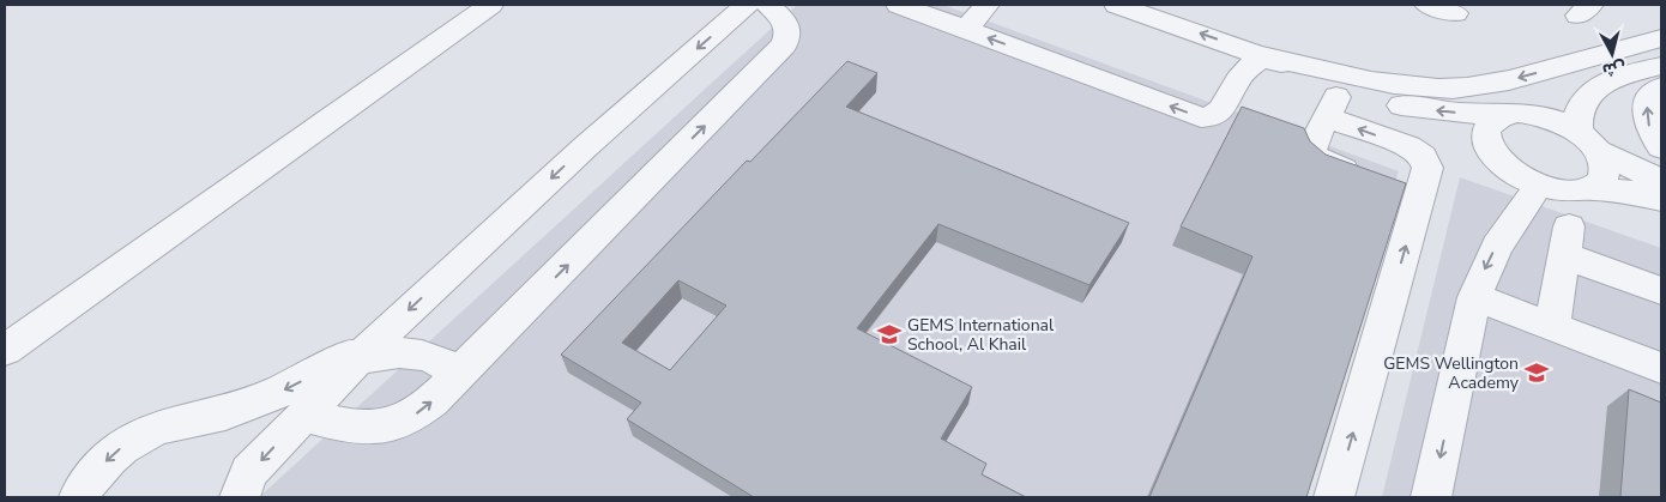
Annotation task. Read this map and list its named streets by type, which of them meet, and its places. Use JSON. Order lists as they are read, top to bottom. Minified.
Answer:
{"places":{"school or university":["GEMS International School, Al Khail","GEMS Wellington Academy"]},"north":"bottom"}
